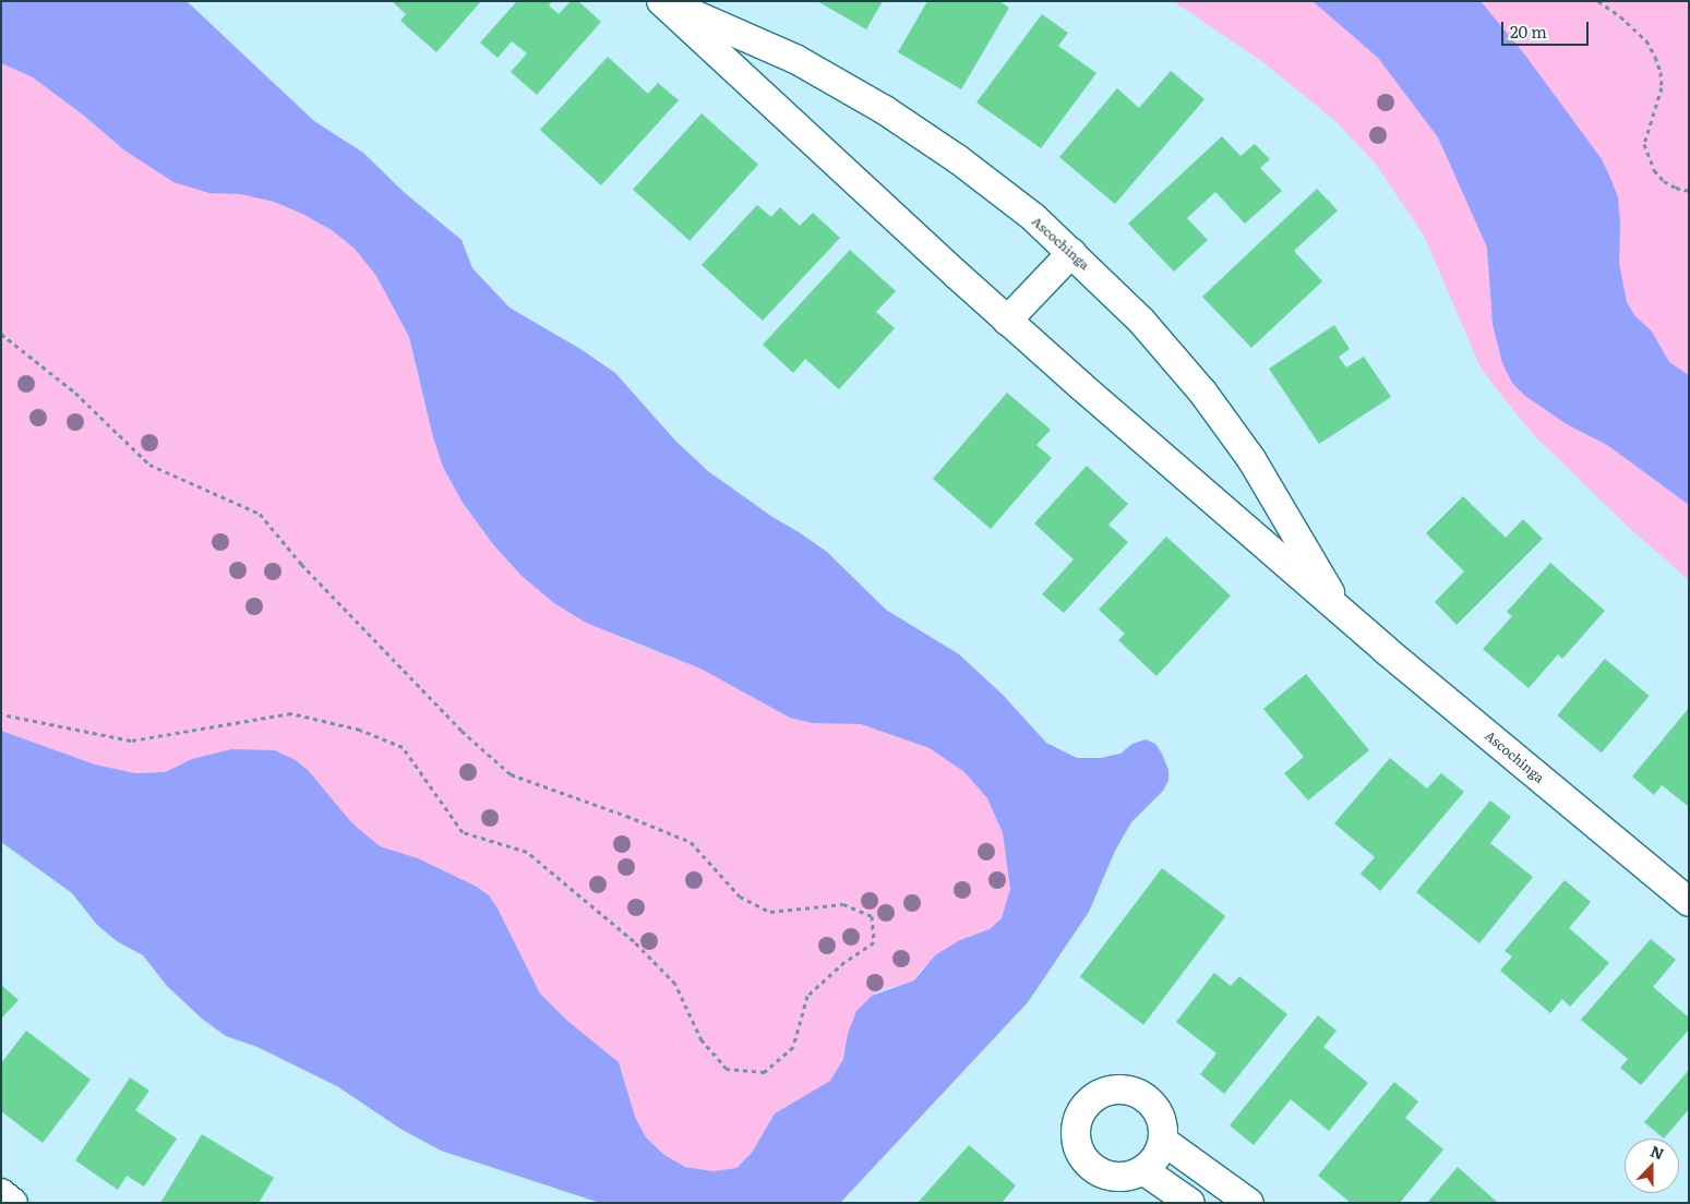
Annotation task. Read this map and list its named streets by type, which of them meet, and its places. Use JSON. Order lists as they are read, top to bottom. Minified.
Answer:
{"streets":{"street":["Ascochinga"]},"scale_bar":"20 m","north":"top"}
